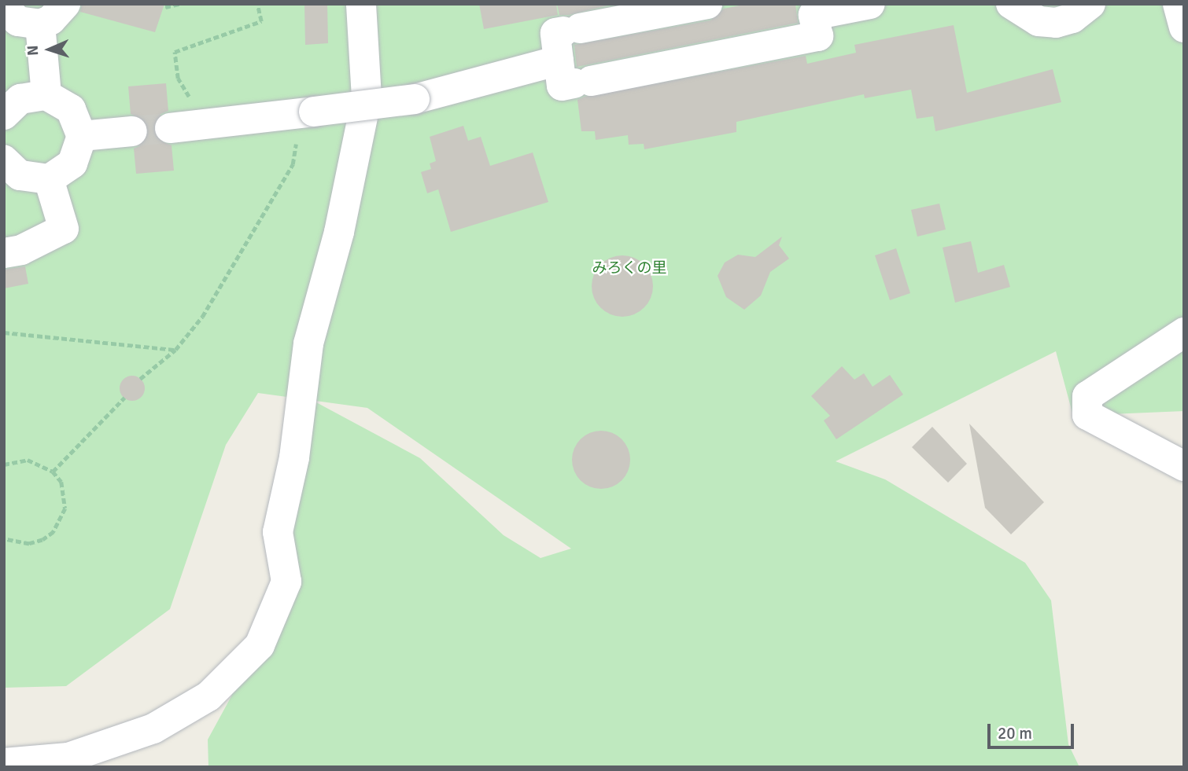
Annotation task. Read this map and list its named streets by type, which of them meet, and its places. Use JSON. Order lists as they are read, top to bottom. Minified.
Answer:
{"parks":["みろくの里"],"scale_bar":"20 m","north":"left"}
